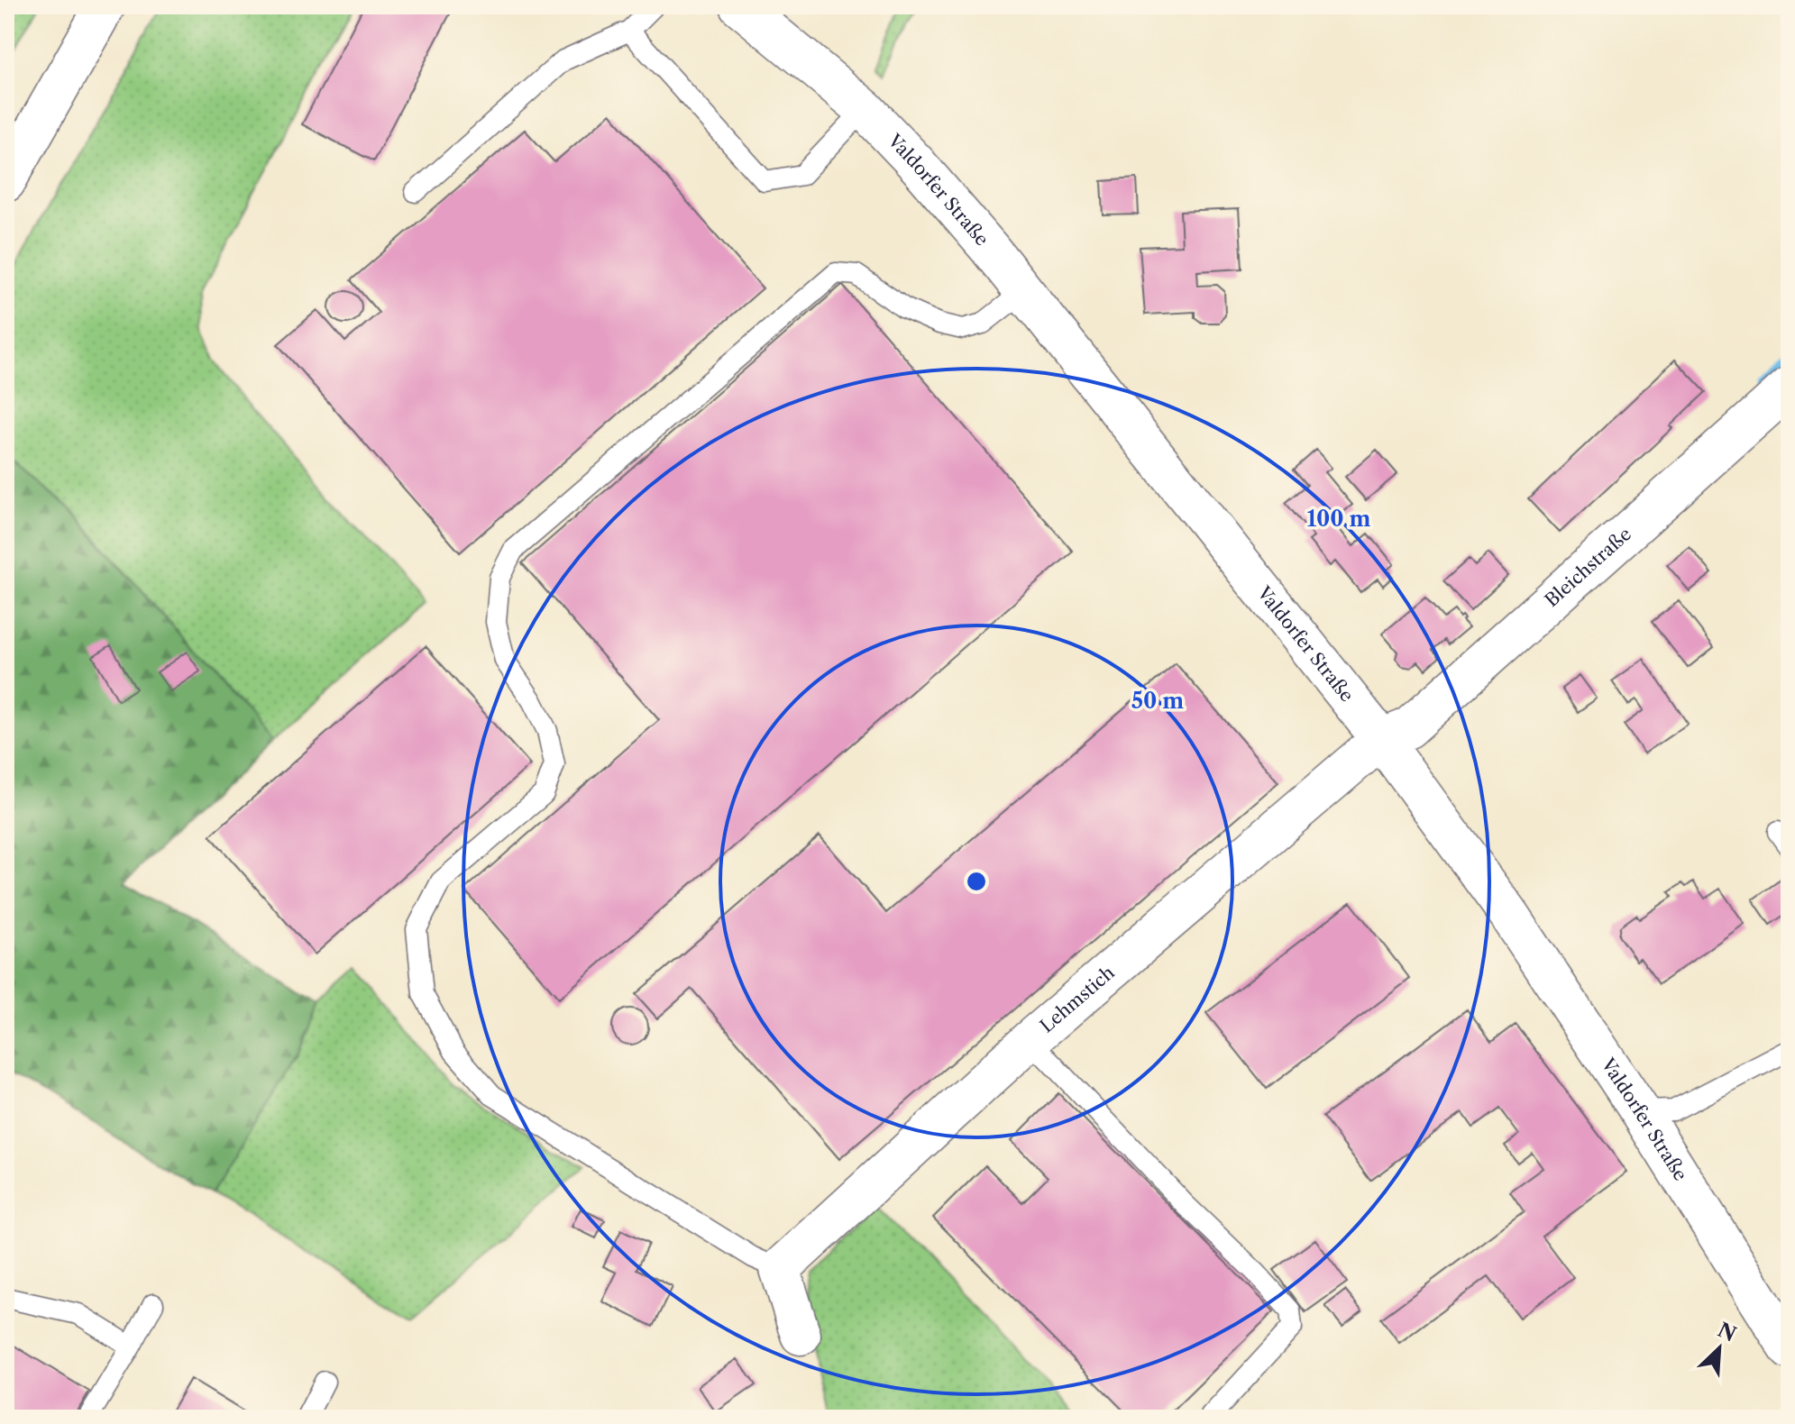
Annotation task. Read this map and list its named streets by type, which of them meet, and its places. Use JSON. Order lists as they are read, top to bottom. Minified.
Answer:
{"streets":{"street":["Valdorfer Straße","Bleichstraße","Lehmstich"]},"crossings":[["Valdorfer Straße","Bleichstraße"],["Valdorfer Straße","Lehmstich"],["Bleichstraße","Lehmstich"]],"north":"top right","rings":["100 m","50 m"]}
